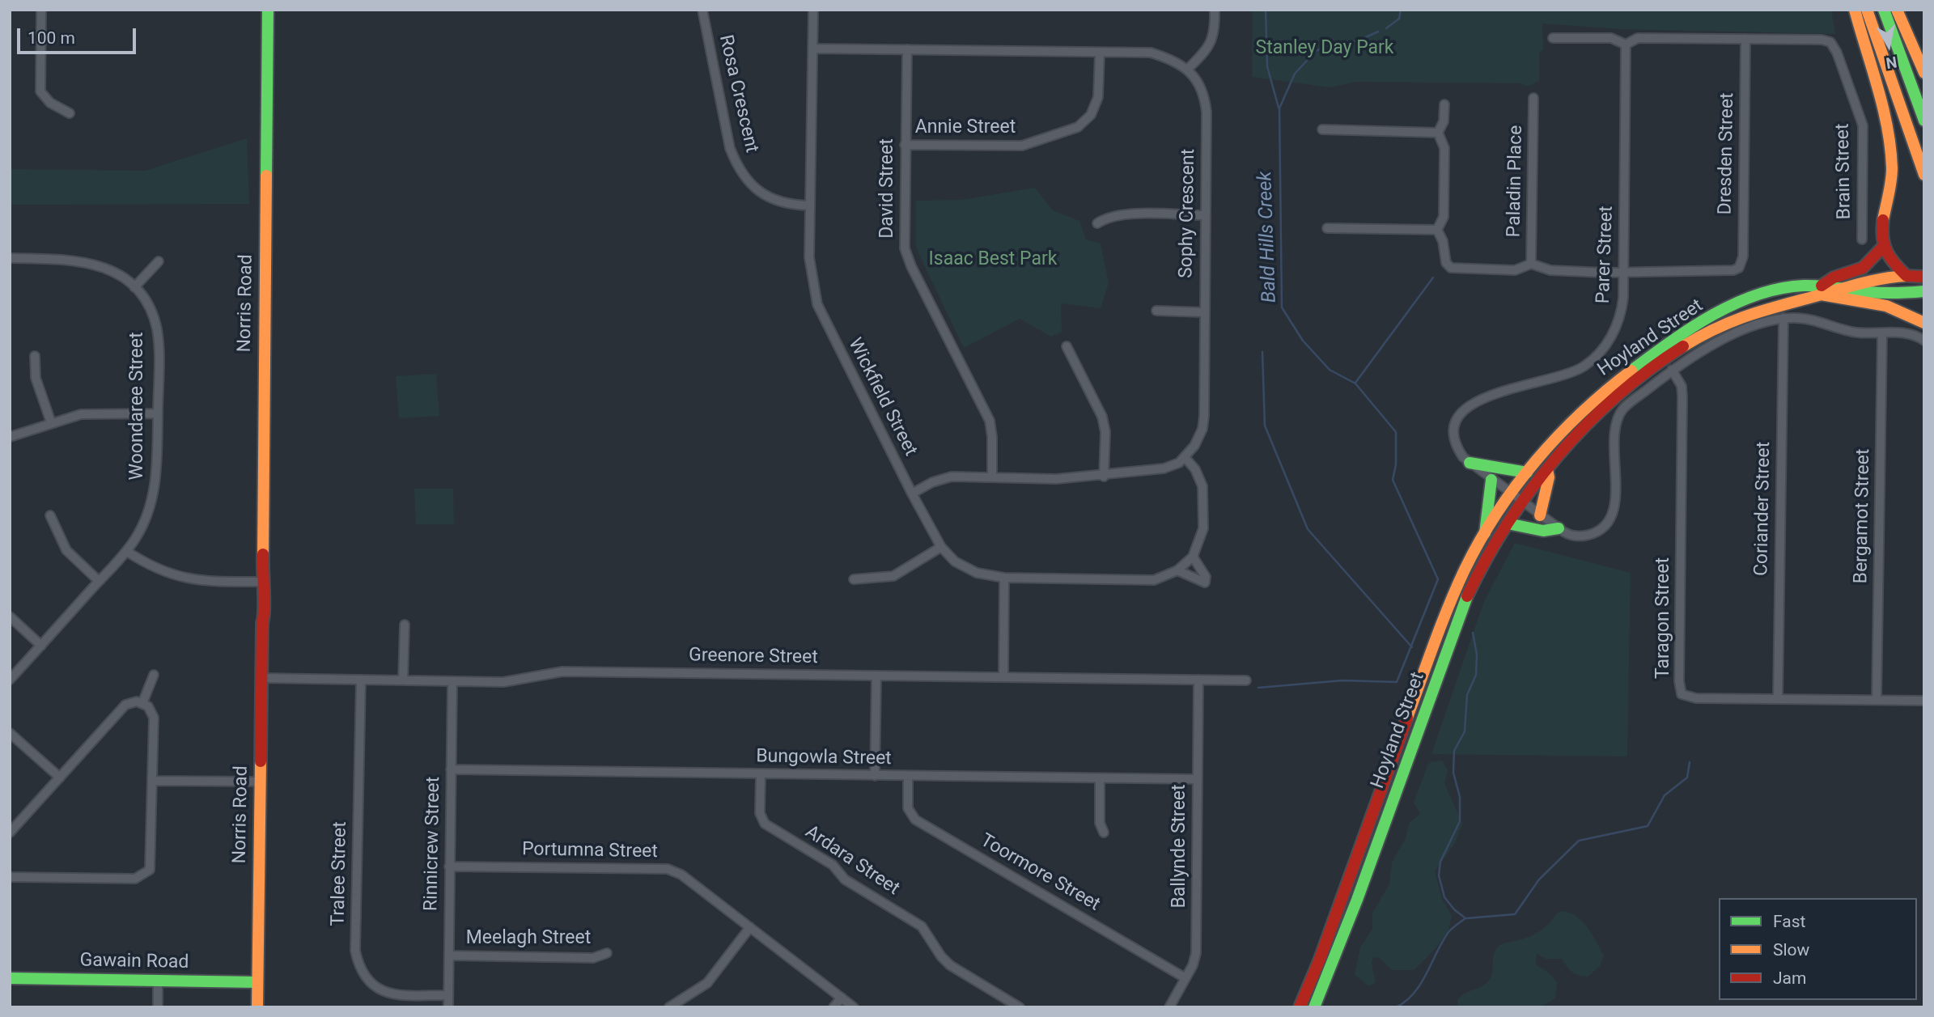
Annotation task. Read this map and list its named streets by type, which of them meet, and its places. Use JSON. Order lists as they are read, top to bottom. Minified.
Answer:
{"streets":{"main road":["Norris Road","Hoyland Street","Gawain Road"],"street":["Rosa Crescent","Annie Street","Dresden Street","Brain Street","Paladin Place","David Street","Sophy Crescent","Parer Street","Wickfield Street","Woondaree Street","Coriander Street","Bergamot Street","Taragon Street","Greenore Street","Bungowla Street","Rinnicrew Street","Ballynde Street","Portumna Street","Ardara Street","Toormore Street","Tralee Street","Meelagh Street"]},"crossings":[["Rosa Crescent","Wickfield Street"],["Annie Street","David Street"],["Dresden Street","Brain Street"],["Dresden Street","Parer Street"],["Sophy Crescent","Wickfield Street"],["Parer Street","Hoyland Street"],["Parer Street","Coriander Street"],["Parer Street","Bergamot Street"],["Parer Street","Taragon Street"],["Norris Road","Greenore Street"],["Norris Road","Gawain Road"],["Coriander Street","Taragon Street"],["Bergamot Street","Taragon Street"],["Greenore Street","Rinnicrew Street"],["Greenore Street","Ballynde Street"],["Greenore Street","Tralee Street"],["Bungowla Street","Rinnicrew Street"],["Bungowla Street","Ballynde Street"],["Bungowla Street","Ardara Street"],["Bungowla Street","Toormore Street"],["Rinnicrew Street","Portumna Street"],["Rinnicrew Street","Tralee Street"],["Rinnicrew Street","Meelagh Street"],["Ballynde Street","Toormore Street"]],"water":["Bald Hills Creek"],"parks":["Stanley Day Park","Isaac Best Park"],"legend":["Fast","Slow","Jam"],"scale_bar":"100 m","north":"bottom"}
